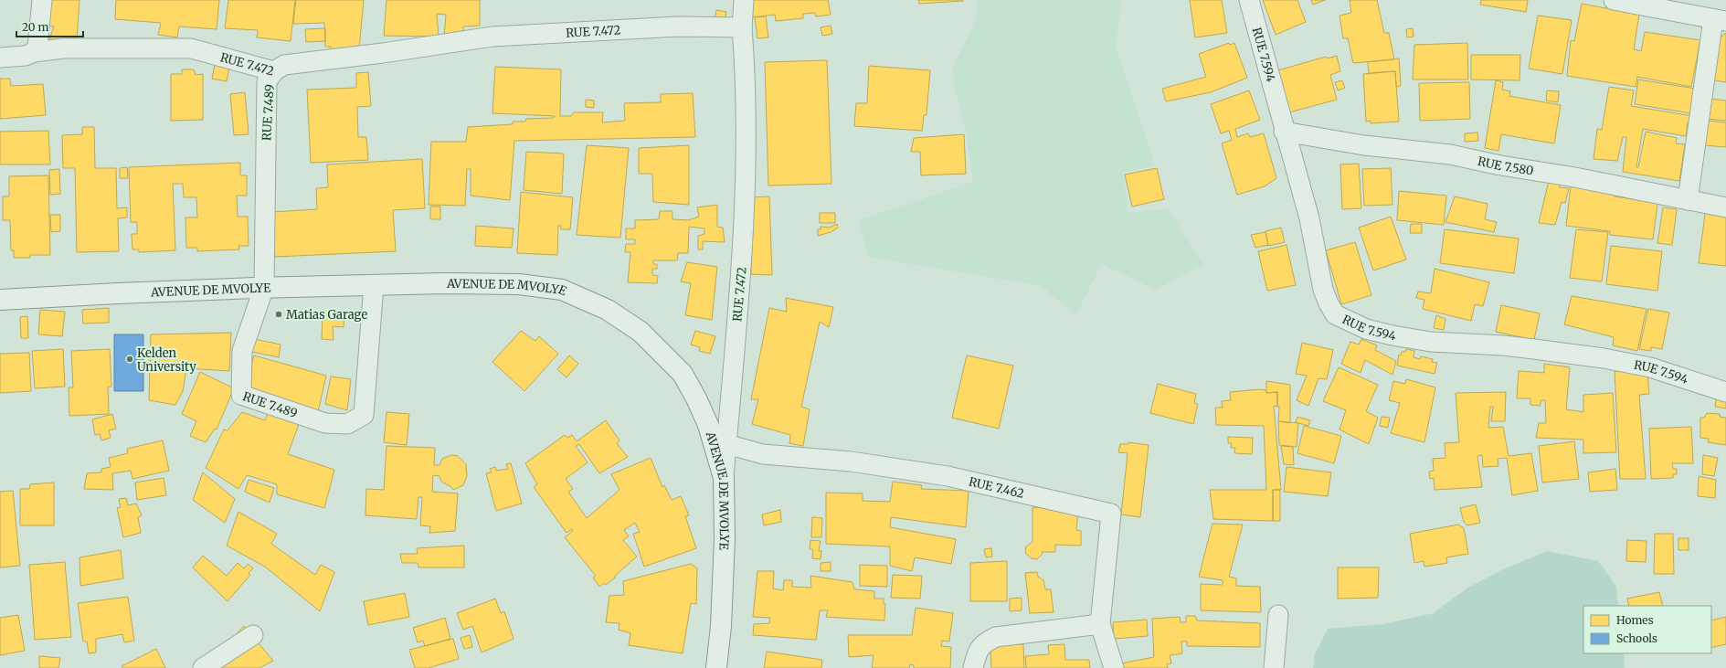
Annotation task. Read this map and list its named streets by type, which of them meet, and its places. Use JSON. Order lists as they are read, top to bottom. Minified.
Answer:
{"streets":{"street":["RUE 7.472","RUE 7.594","RUE 7.489","RUE 7.580","AVENUE DE MVOLYE","RUE 7.462"]},"crossings":[["RUE 7.472","RUE 7.489"],["RUE 7.472","AVENUE DE MVOLYE"],["RUE 7.472","RUE 7.462"],["RUE 7.594","RUE 7.580"],["RUE 7.489","AVENUE DE MVOLYE"]],"places":["Matias Garage","Kelden University"],"legend":["Homes","Schools"],"scale_bar":"20 m"}
